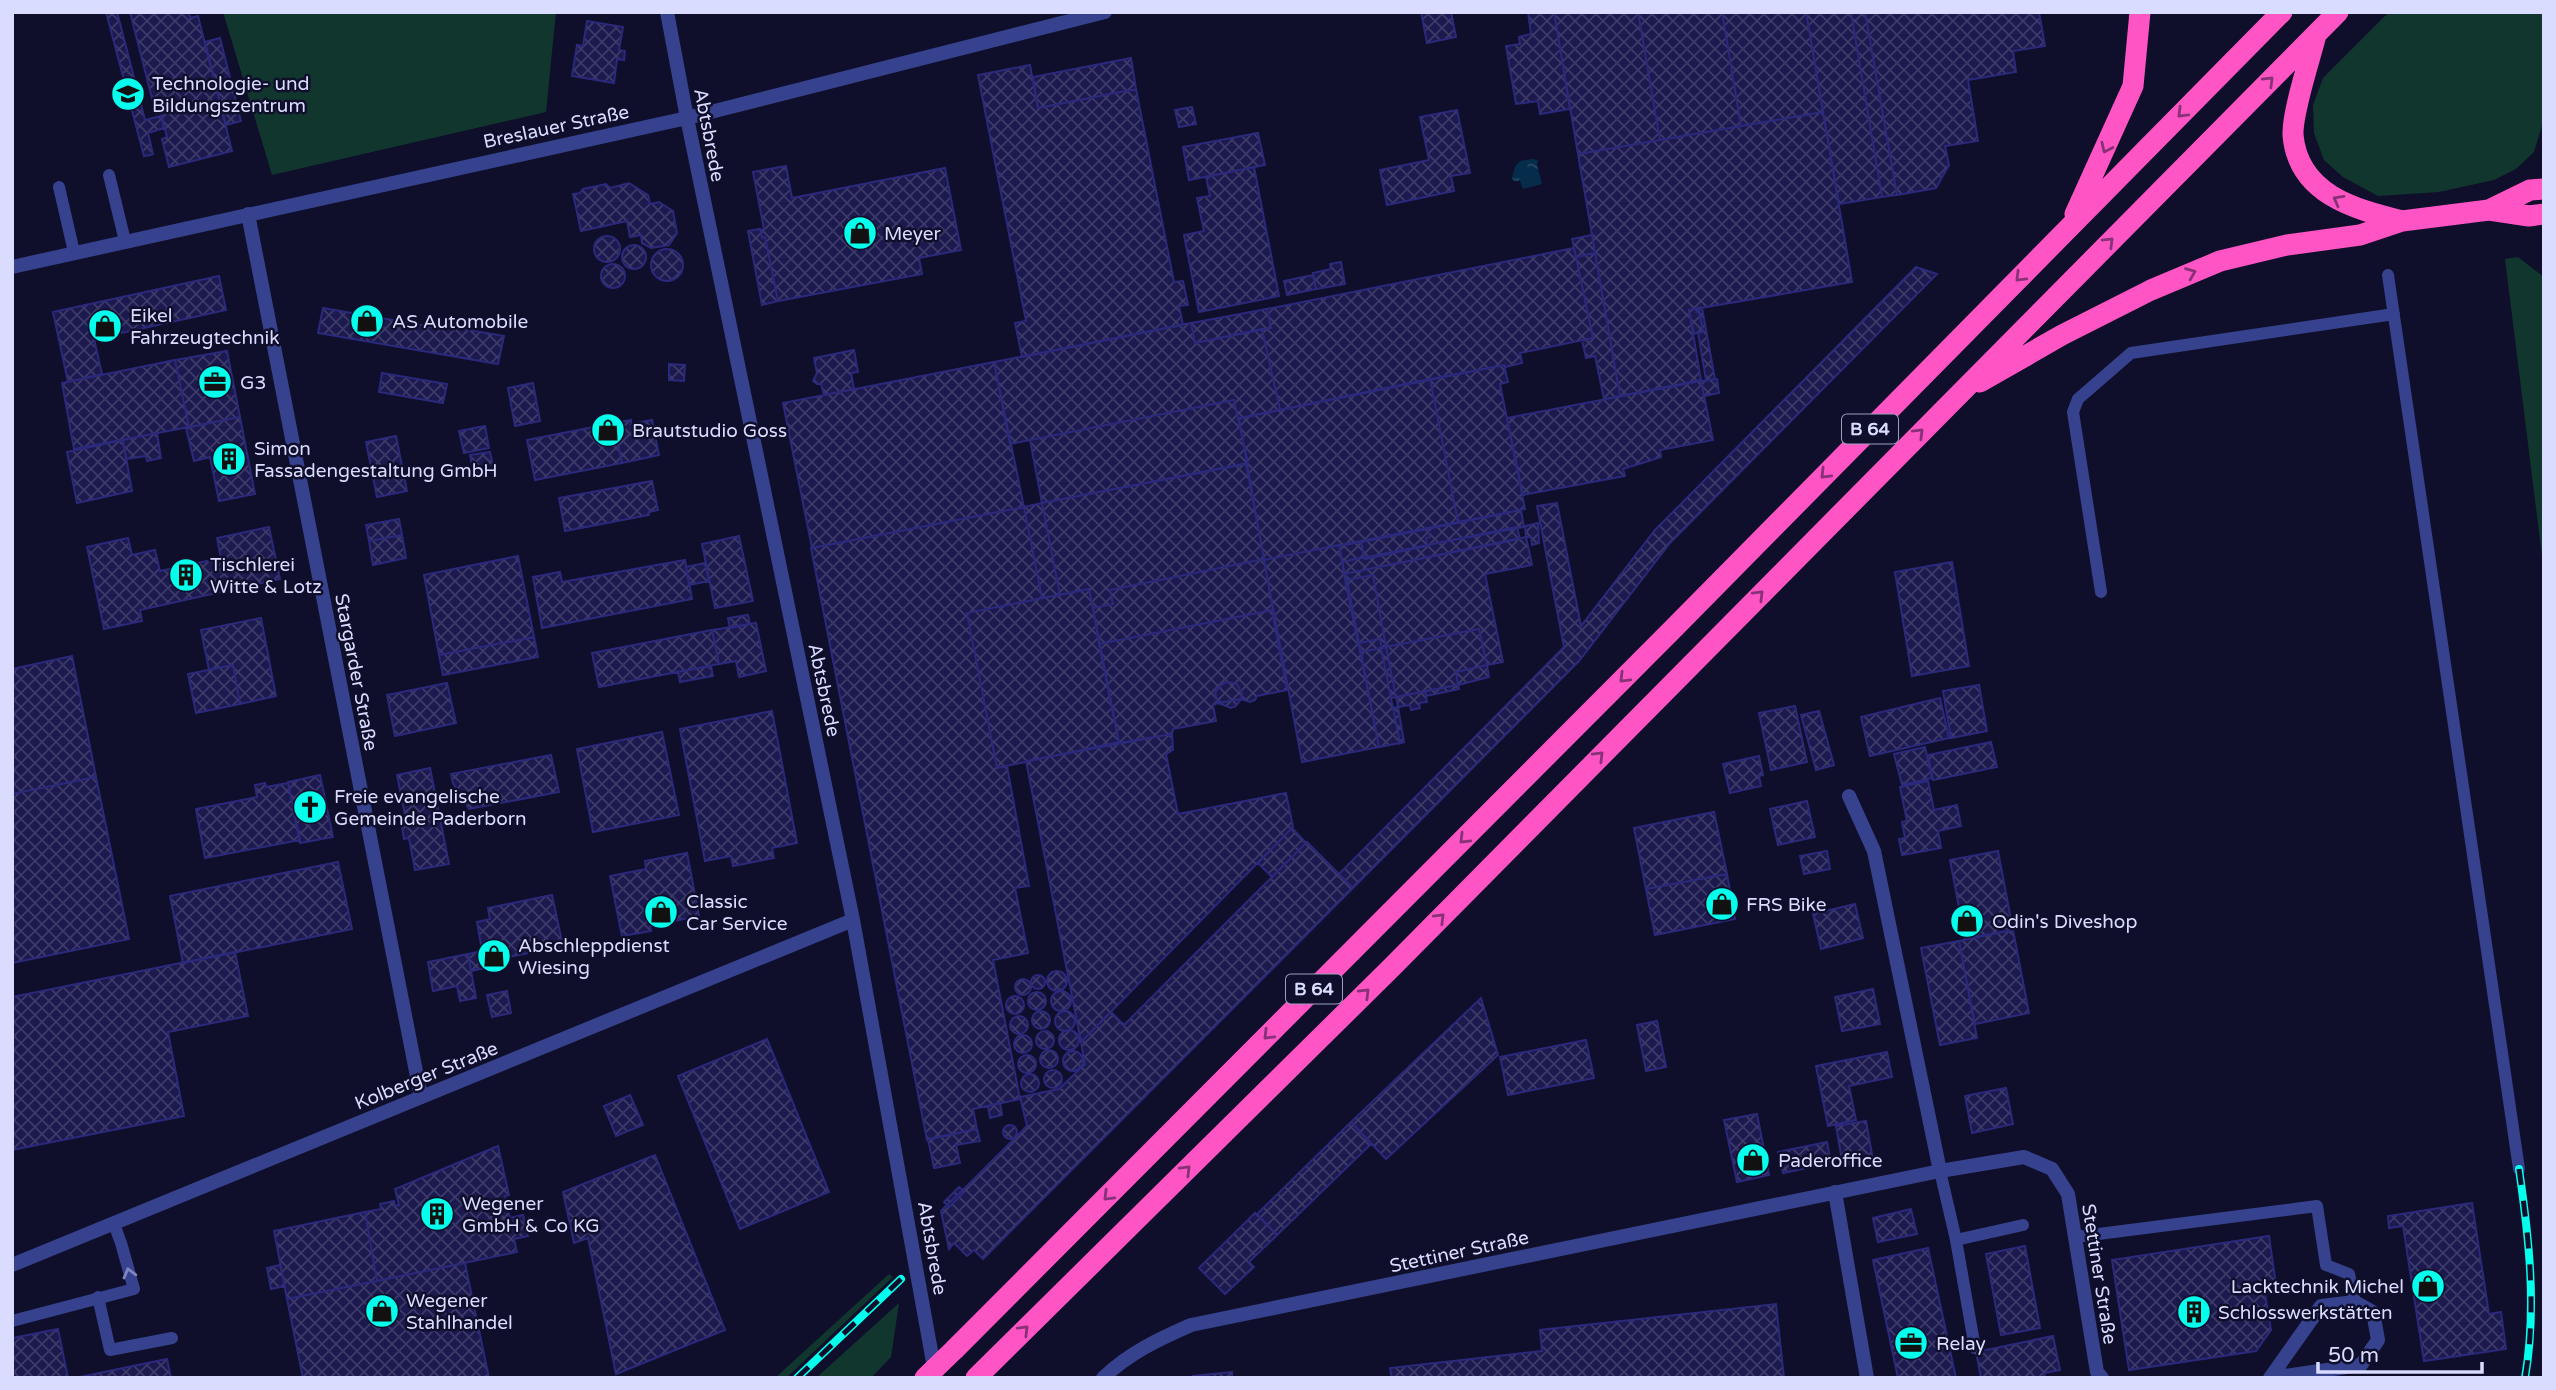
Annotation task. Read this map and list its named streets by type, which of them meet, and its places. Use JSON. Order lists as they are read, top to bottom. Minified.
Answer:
{"streets":{"highway":["B 64"],"street":["Breslauer Straße","Abtsbrede","Stargarder Straße","Kolberger Straße","Stettiner Straße"]},"crossings":[["Breslauer Straße","Abtsbrede"],["Breslauer Straße","Stargarder Straße"],["Abtsbrede","Kolberger Straße"],["Stargarder Straße","Kolberger Straße"]],"places":{"school or university":["Technologie- und Bildungszentrum"],"shop":["Meyer","AS Automobile","Eikel Fahrzeugtechnik","Brautstudio Goss","FRS Bike","Classic Car Service","Odin's Diveshop","Abschleppdienst Wiesing","Paderoffice","Lacktechnik Michel","Wegener Stahlhandel"],"office":["G3","Relay"],"building":["Simon Fassadengestaltung GmbH","Tischlerei Witte & Lotz","Wegener GmbH & Co KG","Schlosswerkstätten"],"church":["Freie evangelische Gemeinde Paderborn"]},"scale_bar":"50 m"}
